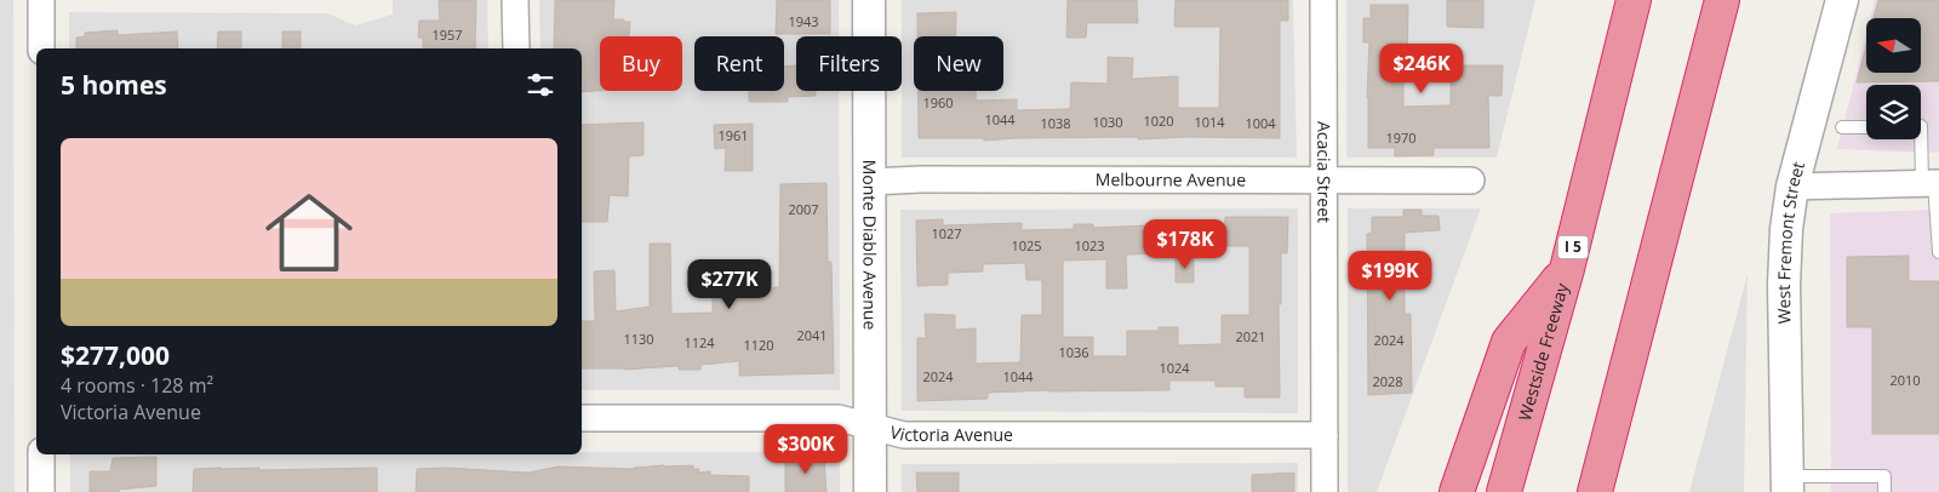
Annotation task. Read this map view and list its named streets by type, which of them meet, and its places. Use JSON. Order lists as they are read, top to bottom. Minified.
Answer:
{"streets":{"highway":["I 5","Westside Freeway"],"street":["Acacia Street","Melbourne Avenue","West Fremont Street","Monte Diablo Avenue","Victoria Avenue"]},"crossings":[["Acacia Street","Melbourne Avenue"],["Acacia Street","Victoria Avenue"],["Melbourne Avenue","Monte Diablo Avenue"],["Monte Diablo Avenue","Victoria Avenue"]],"house_numbers":["1943","1957","1960","1044","1020","1030","1014","1038","1004","1961","1970","2007","1027","1025","1023","2041","2021","1130","2024","1124","1120","1036","1024","2024","1044","2010","2028"],"north":"left","page":{"chip":["Buy","Rent","Filters","New"],"price":["$246K","$178K","$199K","$277K","$300K"],"heading":"5 homes","list":[{"name":"$277,000","note":"4 rooms · 128 m² · Victoria Avenue"}]}}
